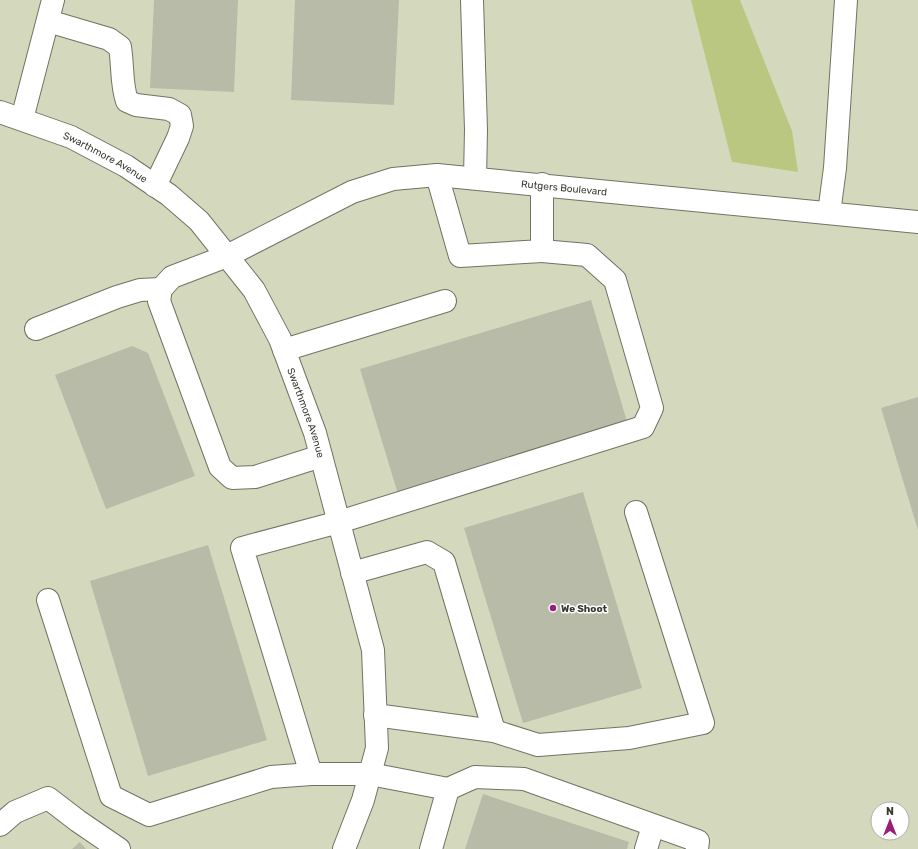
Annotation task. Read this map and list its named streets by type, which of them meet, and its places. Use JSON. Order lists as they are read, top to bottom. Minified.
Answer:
{"streets":{"street":["Swarthmore Avenue","Rutgers Boulevard"]},"crossings":[["Swarthmore Avenue","Rutgers Boulevard"]],"places":["We Shoot"],"north":"top"}
